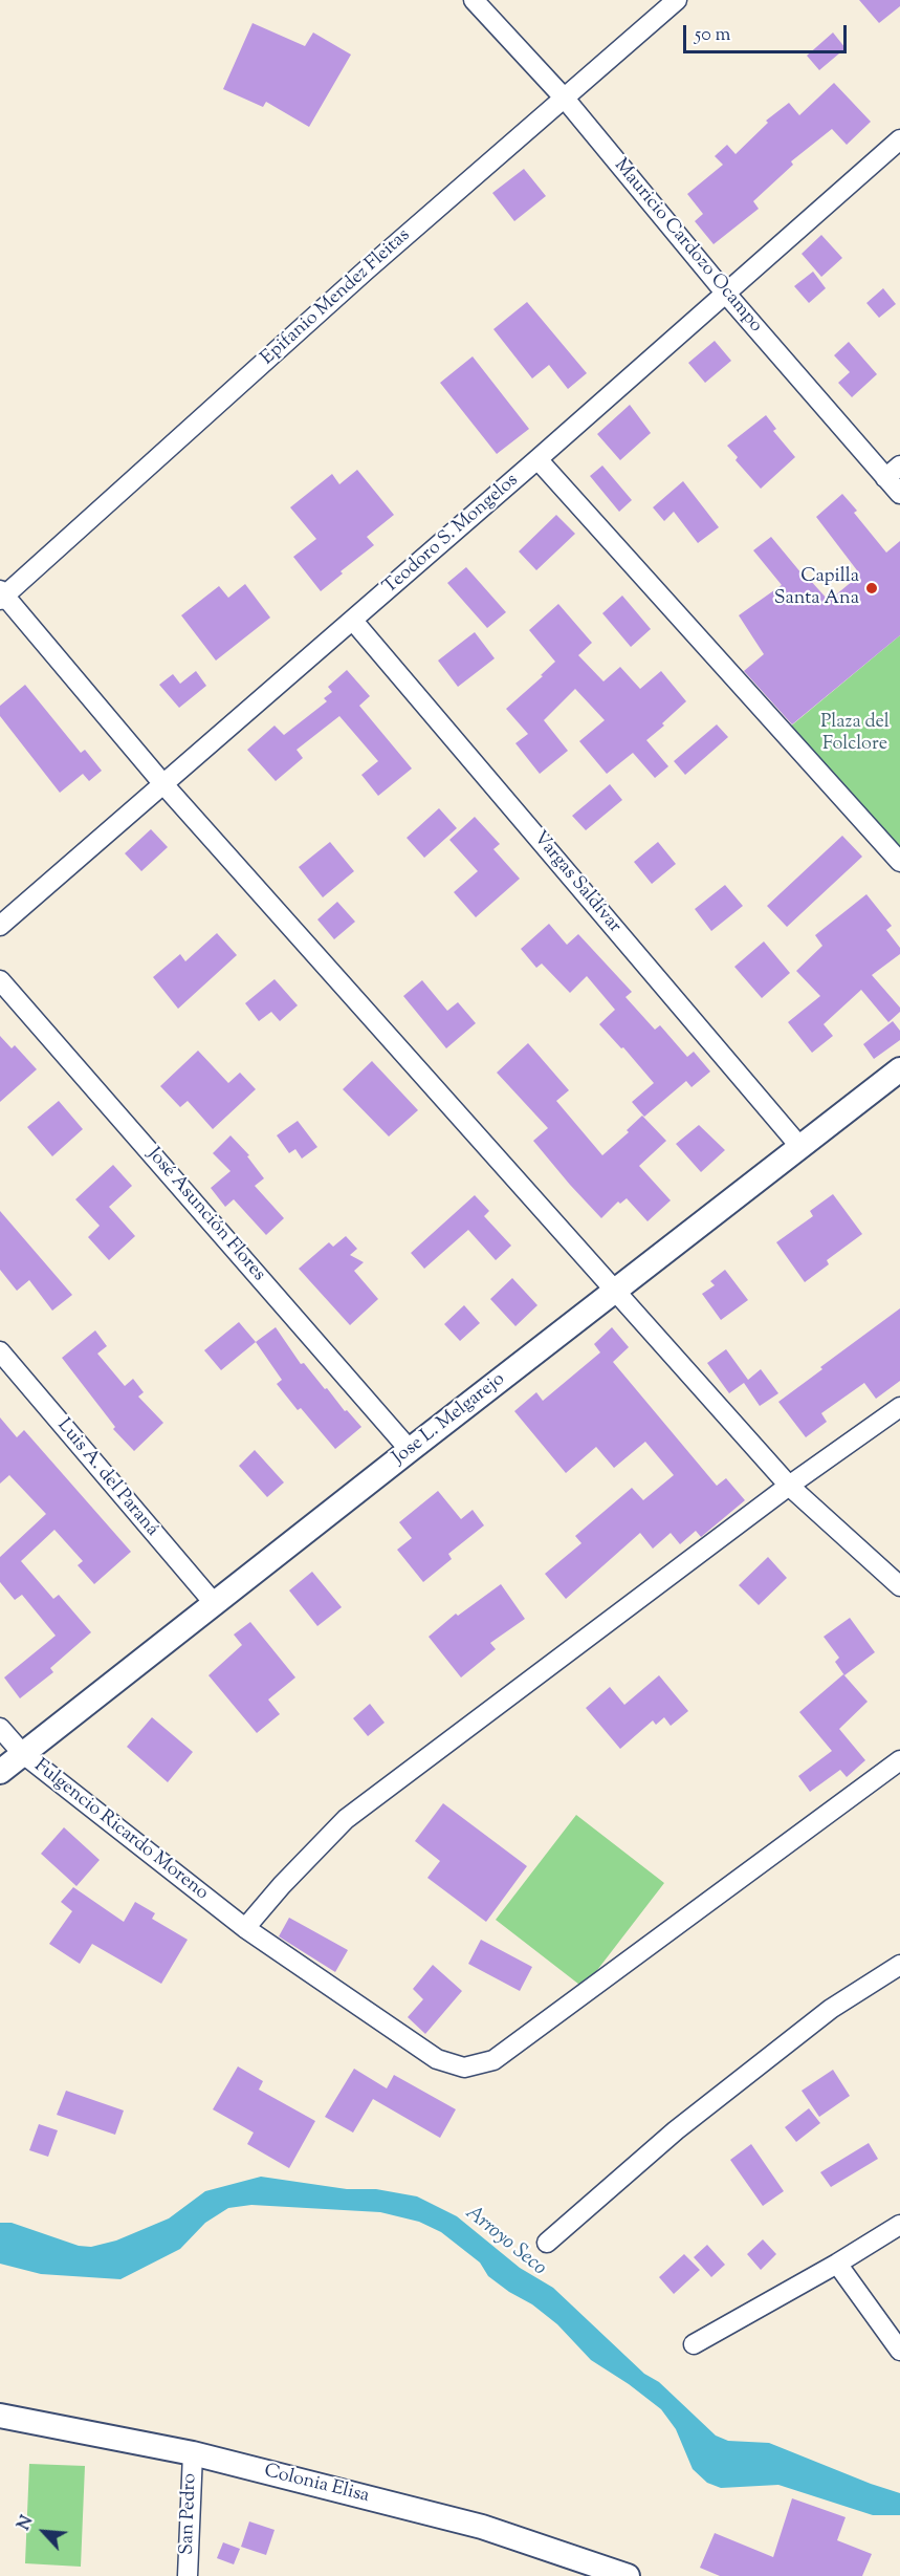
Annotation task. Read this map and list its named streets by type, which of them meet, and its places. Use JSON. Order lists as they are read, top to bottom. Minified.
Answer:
{"streets":{"street":["Mauricio Cardozo Ocampo","Epifanio Mendez Fleitas","Teodoro S. Mongelos","Vargas Saldívar","José Asunción Flores","Jose L. Melgarejo","Luis A. del Paraná","Fulgencio Ricardo Moreno","Colonia Elisa","San Pedro"]},"crossings":[["Mauricio Cardozo Ocampo","Epifanio Mendez Fleitas"],["Mauricio Cardozo Ocampo","Teodoro S. Mongelos"],["Teodoro S. Mongelos","Vargas Saldívar"],["Vargas Saldívar","Jose L. Melgarejo"],["José Asunción Flores","Jose L. Melgarejo"],["Jose L. Melgarejo","Luis A. del Paraná"],["Jose L. Melgarejo","Fulgencio Ricardo Moreno"],["Colonia Elisa","San Pedro"]],"water":["Arroyo Seco"],"parks":["Plaza del Folclore"],"places":["Capilla Santa Ana"],"scale_bar":"50 m","north":"top left"}
